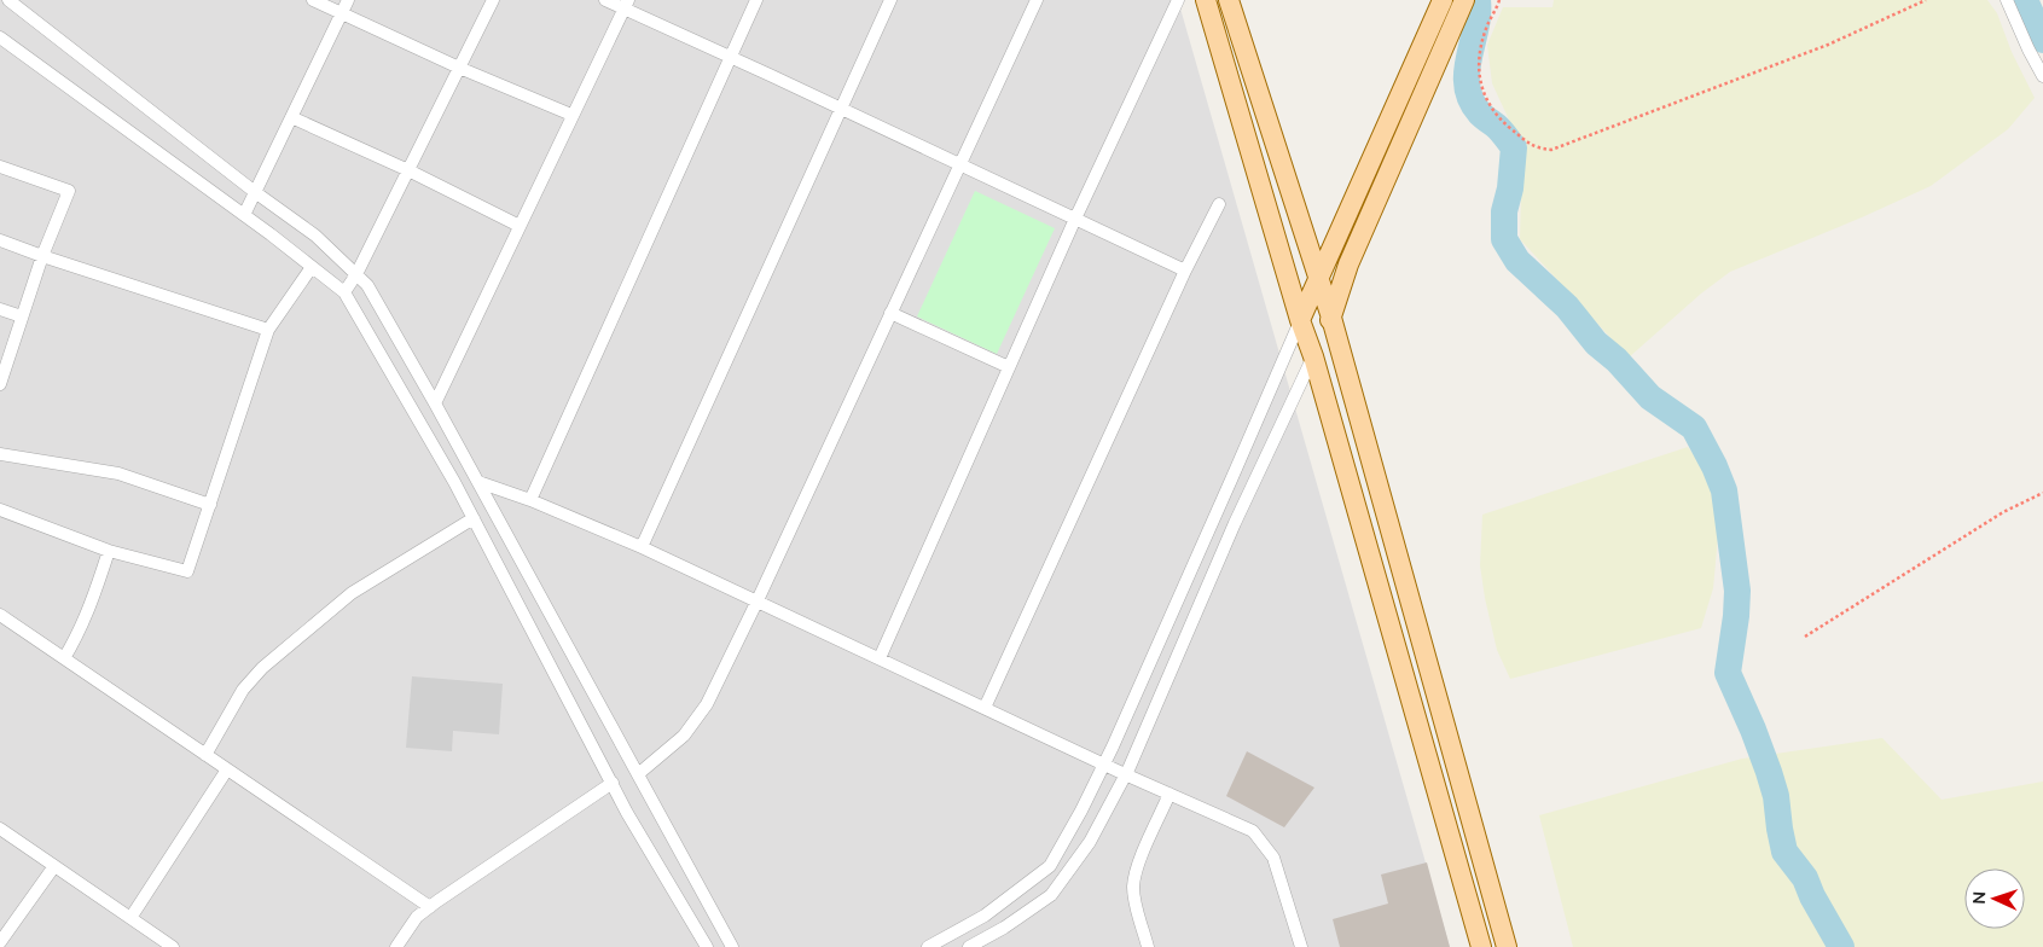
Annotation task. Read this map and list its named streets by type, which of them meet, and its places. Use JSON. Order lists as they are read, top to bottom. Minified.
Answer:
{"north":"left"}
